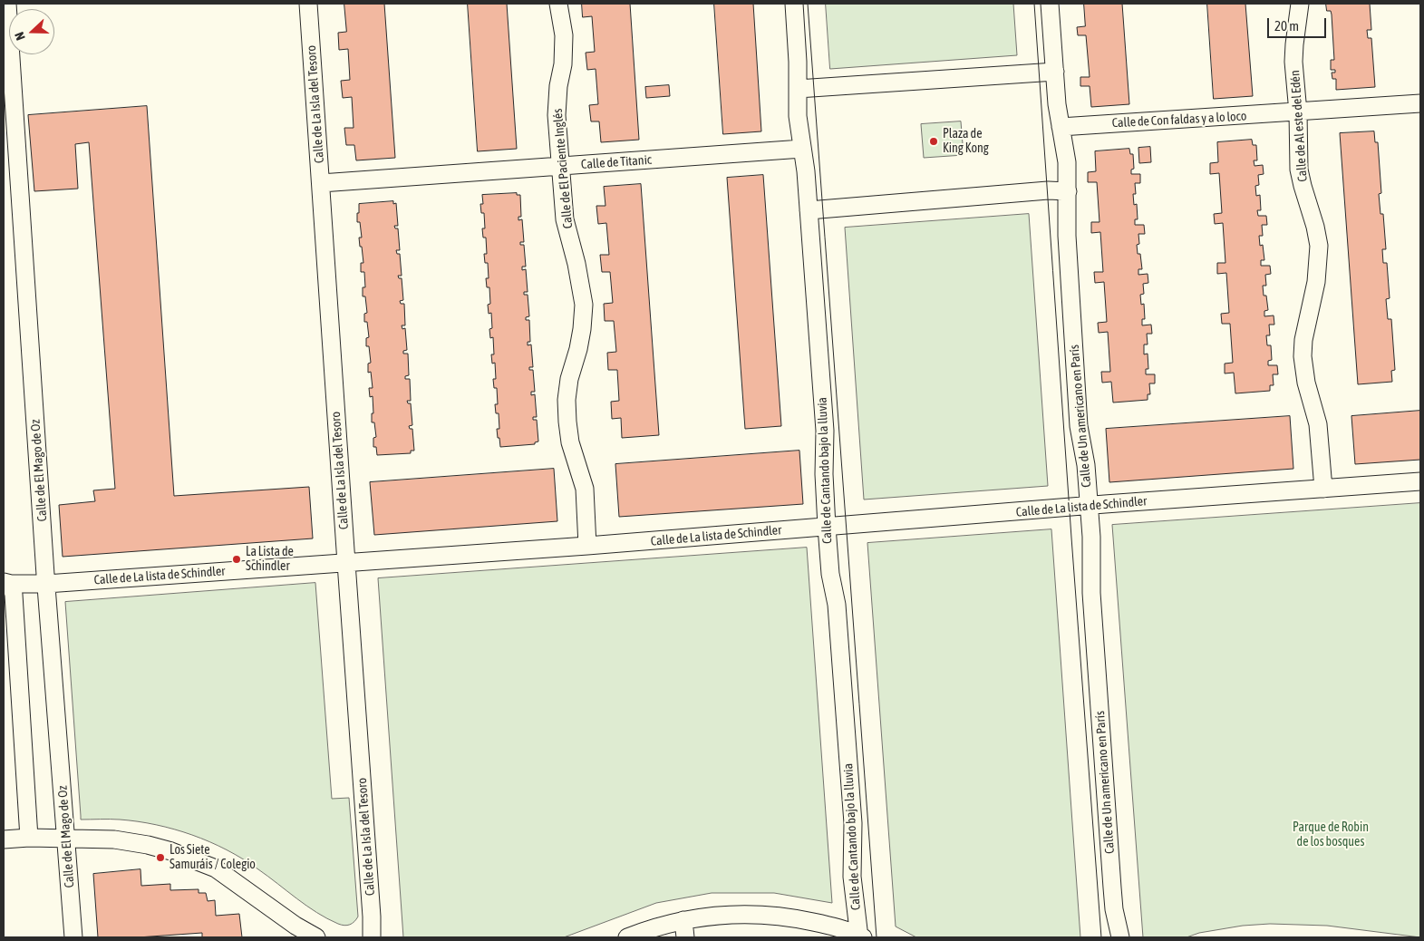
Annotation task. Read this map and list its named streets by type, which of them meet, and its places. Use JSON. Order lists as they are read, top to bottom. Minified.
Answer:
{"streets":{"street":["Calle de La Isla del Tesoro","Calle de Con faldas y a lo loco","Calle de Al este del Edén","Calle de Titanic","Calle de El Paciente Inglés","Calle de Un americano en París","Calle de El Mago de Oz","Calle de Cantando bajo la lluvia","Calle de La lista de Schindler"]},"crossings":[["Calle de La Isla del Tesoro","Calle de Titanic"],["Calle de La Isla del Tesoro","Calle de La lista de Schindler"],["Calle de Con faldas y a lo loco","Calle de Al este del Edén"],["Calle de Con faldas y a lo loco","Calle de Un americano en París"],["Calle de Al este del Edén","Calle de La lista de Schindler"],["Calle de Titanic","Calle de El Paciente Inglés"],["Calle de Titanic","Calle de Cantando bajo la lluvia"],["Calle de El Paciente Inglés","Calle de La lista de Schindler"],["Calle de Un americano en París","Calle de La lista de Schindler"],["Calle de El Mago de Oz","Calle de La lista de Schindler"],["Calle de Cantando bajo la lluvia","Calle de La lista de Schindler"]],"parks":["Parque de Robin de los bosques"],"places":["Plaza de King Kong","La Lista de Schindler","Los Siete Samuráis / Colegio"],"scale_bar":"20 m","north":"left"}
